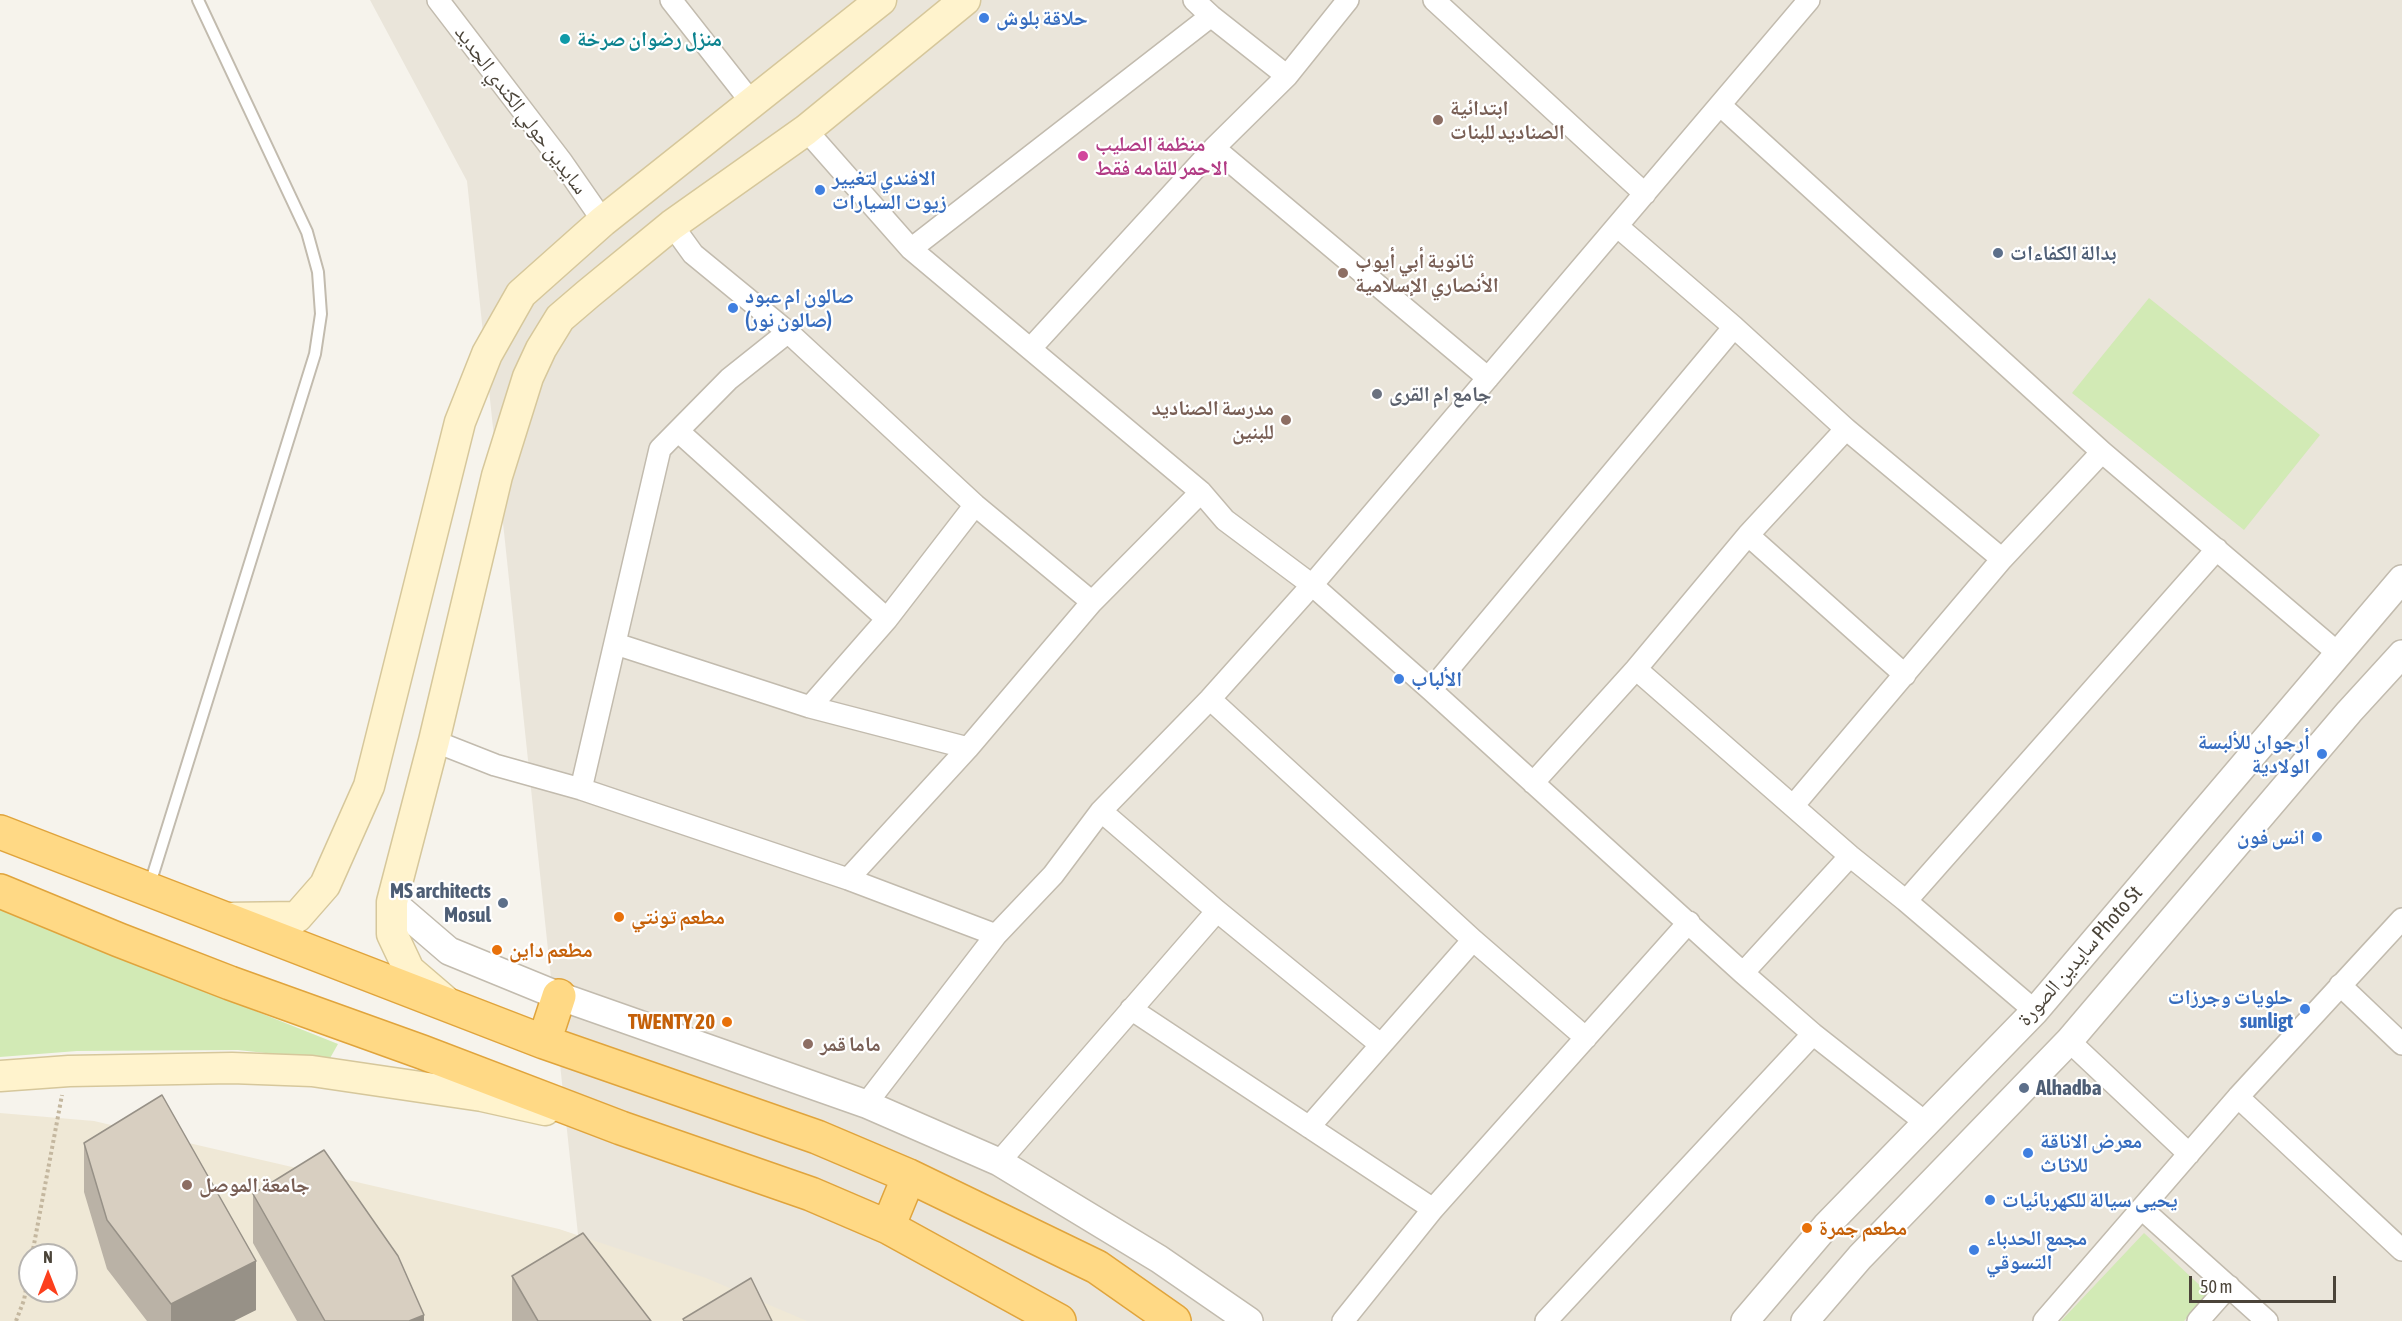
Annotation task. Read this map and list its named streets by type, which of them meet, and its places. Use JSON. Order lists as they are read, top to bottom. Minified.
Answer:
{"streets":{"street":["سايدين حولي الكندي الجديد","سايدين الصورة Photo St"]},"places":["حلاقة بلوش","منزل رضوان صرخة","ابتدائية الصناديد للبنات","منظمة الصليب الاحمر للقامه فقط","الافندي لتغيير زيوت السيارات","بدالة الكفاءات","ثانوية أبي أيوب الأنصاري الإسلامية","صالون ام عبود (صالون نور)","جامع ام القرى","مدرسة الصناديد للبنين","الألباب","أرجوان للألبسة الولادية","انس فون","MS architects Mosul","مطعم تونتي","مطعم داين","حلويات وجرزات sunligt","TWENTY 20","ماما قمر","Alhadba","معرض الاناقة للاثاث","جامعة الموصل","يحيى سيالة للكهربائيات","مطعم جمرة","مجمع الحدباء التسوقي"],"scale_bar":"50 m","north":"top"}
